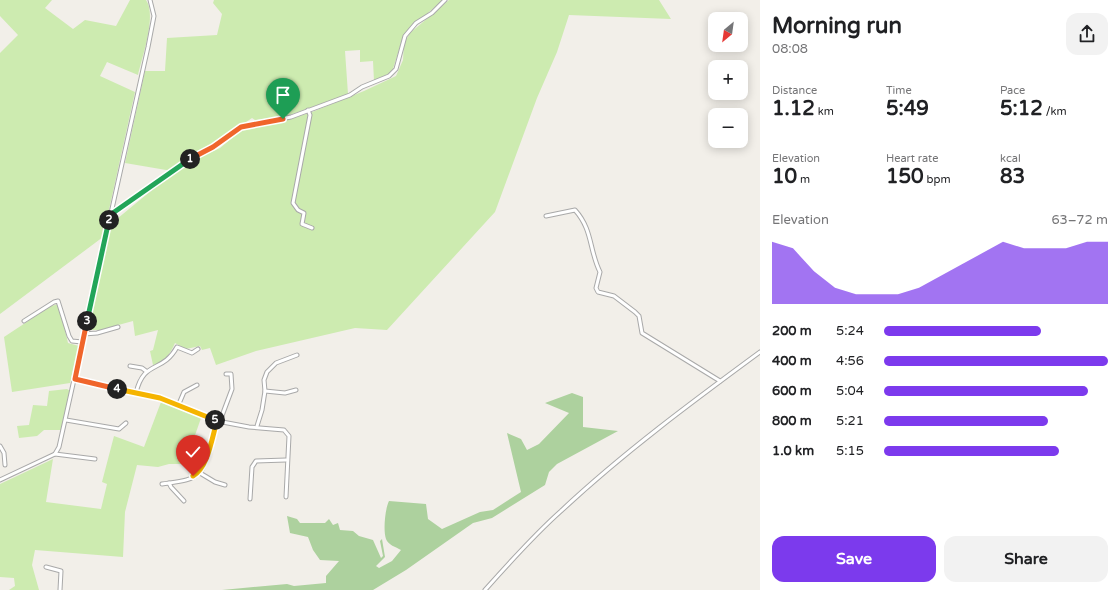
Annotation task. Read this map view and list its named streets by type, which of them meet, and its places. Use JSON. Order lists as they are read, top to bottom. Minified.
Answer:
{"north":"bottom left","page":{"heading":["Morning run","08:08"],"map_buttons":["+","−"],"stats":[["Distance","1.12 km"],["Time","5:49"],["Pace","5:12 /km"],["Elevation","10 m"],["Heart rate","150 bpm"],["kcal","83"]],"pins":["1","2","3","4","5"],"chart":["Elevation","63–72 m"],"list":[{"name":"200 m","note":"5:24"},{"name":"400 m","note":"4:56"},{"name":"600 m","note":"5:04"},{"name":"800 m","note":"5:21"},{"name":"1.0 km","note":"5:15"}],"buttons":["Save","Share"]}}
